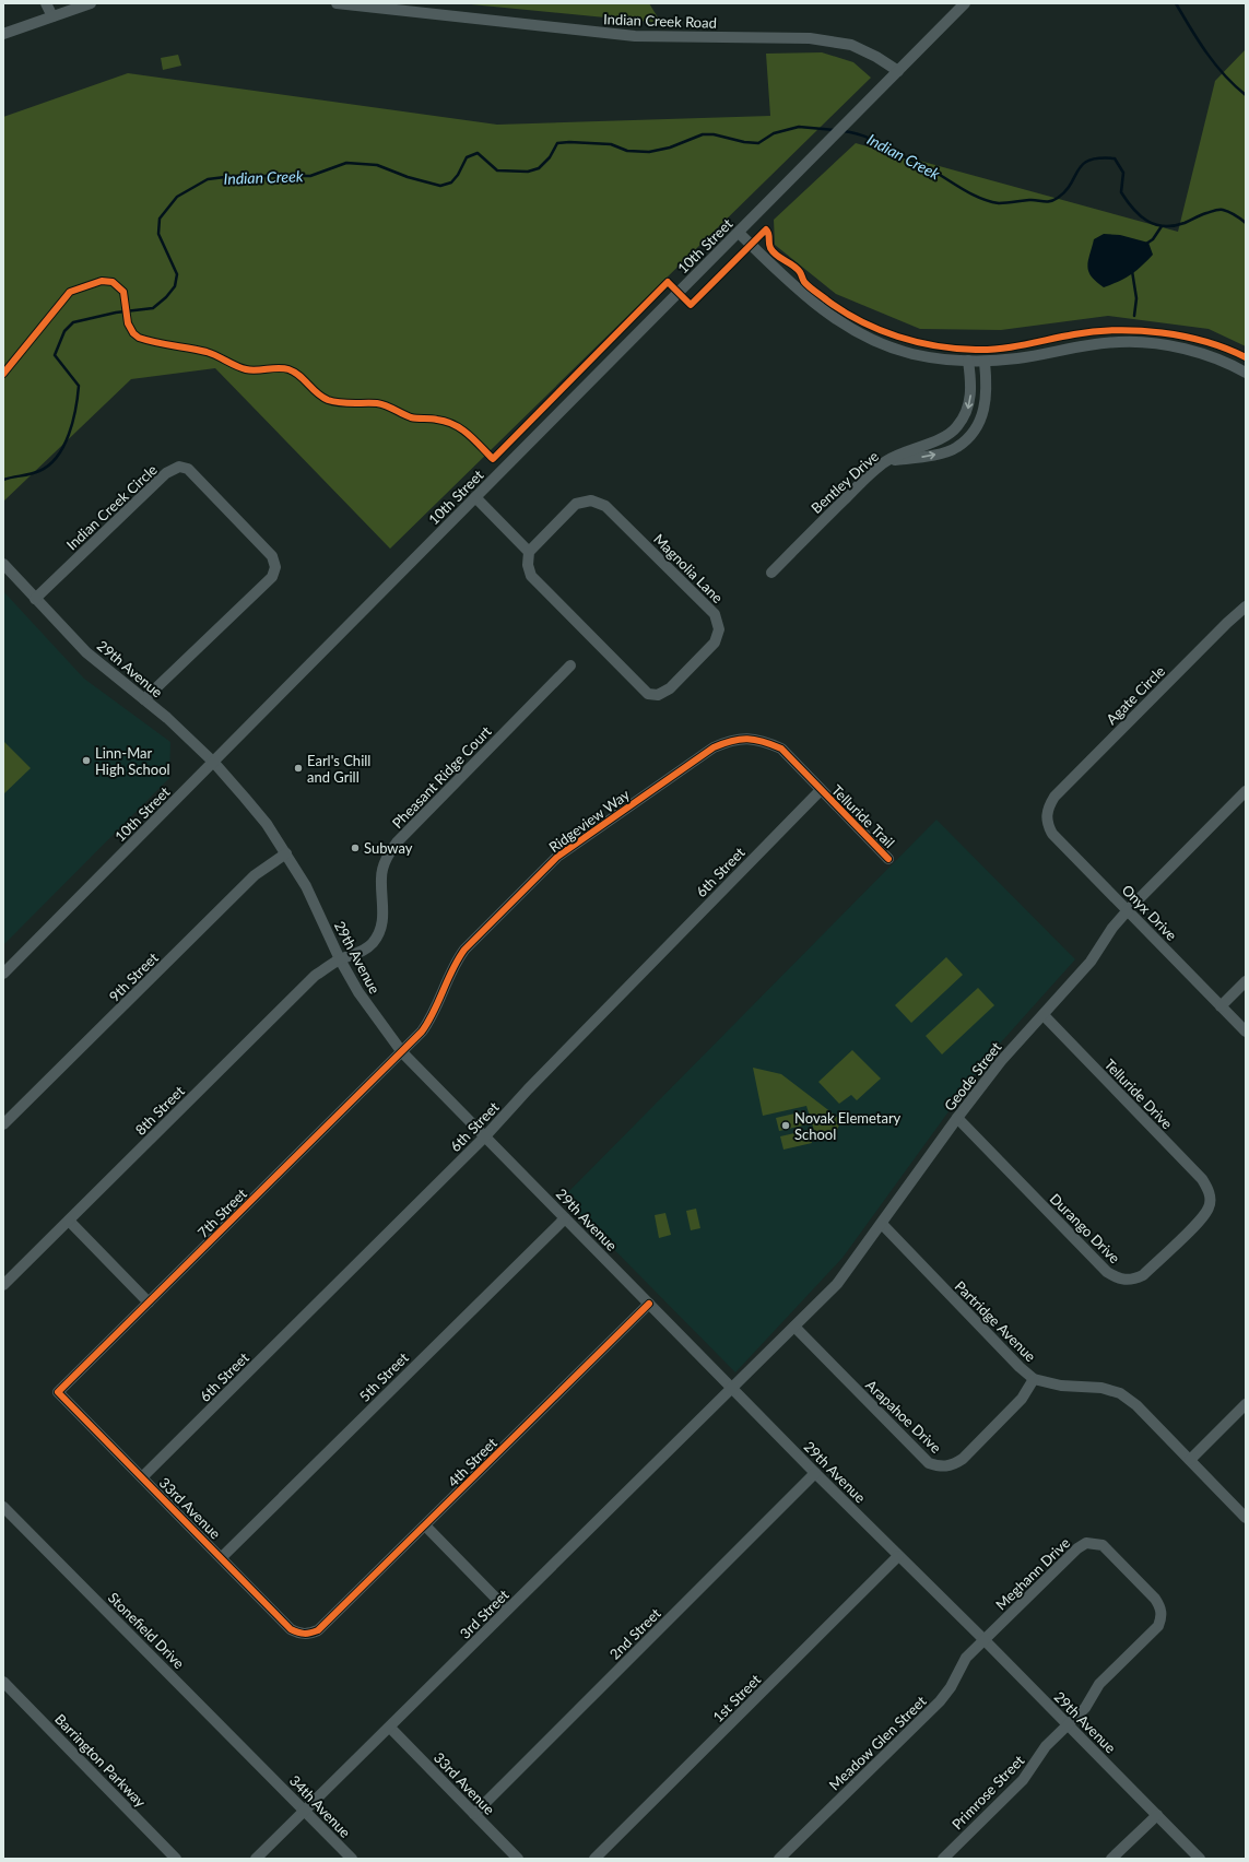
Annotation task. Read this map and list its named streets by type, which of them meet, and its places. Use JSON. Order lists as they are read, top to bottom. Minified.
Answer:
{"streets":{"street":["Indian Creek Road","10th Street","Bentley Drive","Indian Creek Circle","Magnolia Lane","29th Avenue","Agate Circle","Pheasant Ridge Court","Telluride Trail","Ridgeview Way","6th Street","Onyx Drive","9th Street","Geode Street","Telluride Drive","8th Street","7th Street","Durango Drive","Partridge Avenue","5th Street","Arapahoe Drive","4th Street","33rd Avenue","Meghann Drive","3rd Street","Stonefield Drive","2nd Street","1st Street","Meadow Glen Street","Barrington Parkway","Primrose Street","34th Avenue"]},"crossings":[["Indian Creek Road","10th Street"],["10th Street","29th Avenue"],["Indian Creek Circle","29th Avenue"],["29th Avenue","Pheasant Ridge Court"],["29th Avenue","Ridgeview Way"],["29th Avenue","6th Street"],["29th Avenue","9th Street"],["29th Avenue","Geode Street"],["29th Avenue","8th Street"],["29th Avenue","7th Street"],["29th Avenue","5th Street"],["29th Avenue","4th Street"],["29th Avenue","Meghann Drive"],["29th Avenue","3rd Street"],["29th Avenue","2nd Street"],["29th Avenue","1st Street"],["29th Avenue","Meadow Glen Street"],["29th Avenue","Primrose Street"],["Agate Circle","Onyx Drive"],["Pheasant Ridge Court","8th Street"],["Telluride Trail","Ridgeview Way"],["Telluride Trail","6th Street"],["Ridgeview Way","6th Street"],["Ridgeview Way","7th Street"],["6th Street","33rd Avenue"],["Onyx Drive","Geode Street"],["Geode Street","Telluride Drive"],["Geode Street","Durango Drive"],["Geode Street","Partridge Avenue"],["Geode Street","Arapahoe Drive"],["Geode Street","3rd Street"],["Telluride Drive","Durango Drive"],["7th Street","33rd Avenue"],["Partridge Avenue","Arapahoe Drive"],["5th Street","33rd Avenue"],["4th Street","33rd Avenue"],["33rd Avenue","3rd Street"],["33rd Avenue","2nd Street"],["Meghann Drive","Meadow Glen Street"],["Meghann Drive","Primrose Street"],["3rd Street","34th Avenue"],["Stonefield Drive","34th Avenue"]],"one_way":["Bentley Drive"],"water":["Indian Creek"],"places":["Linn-Mar High School","Earl's Chill and Grill","Subway","Novak Elemetary School"]}
